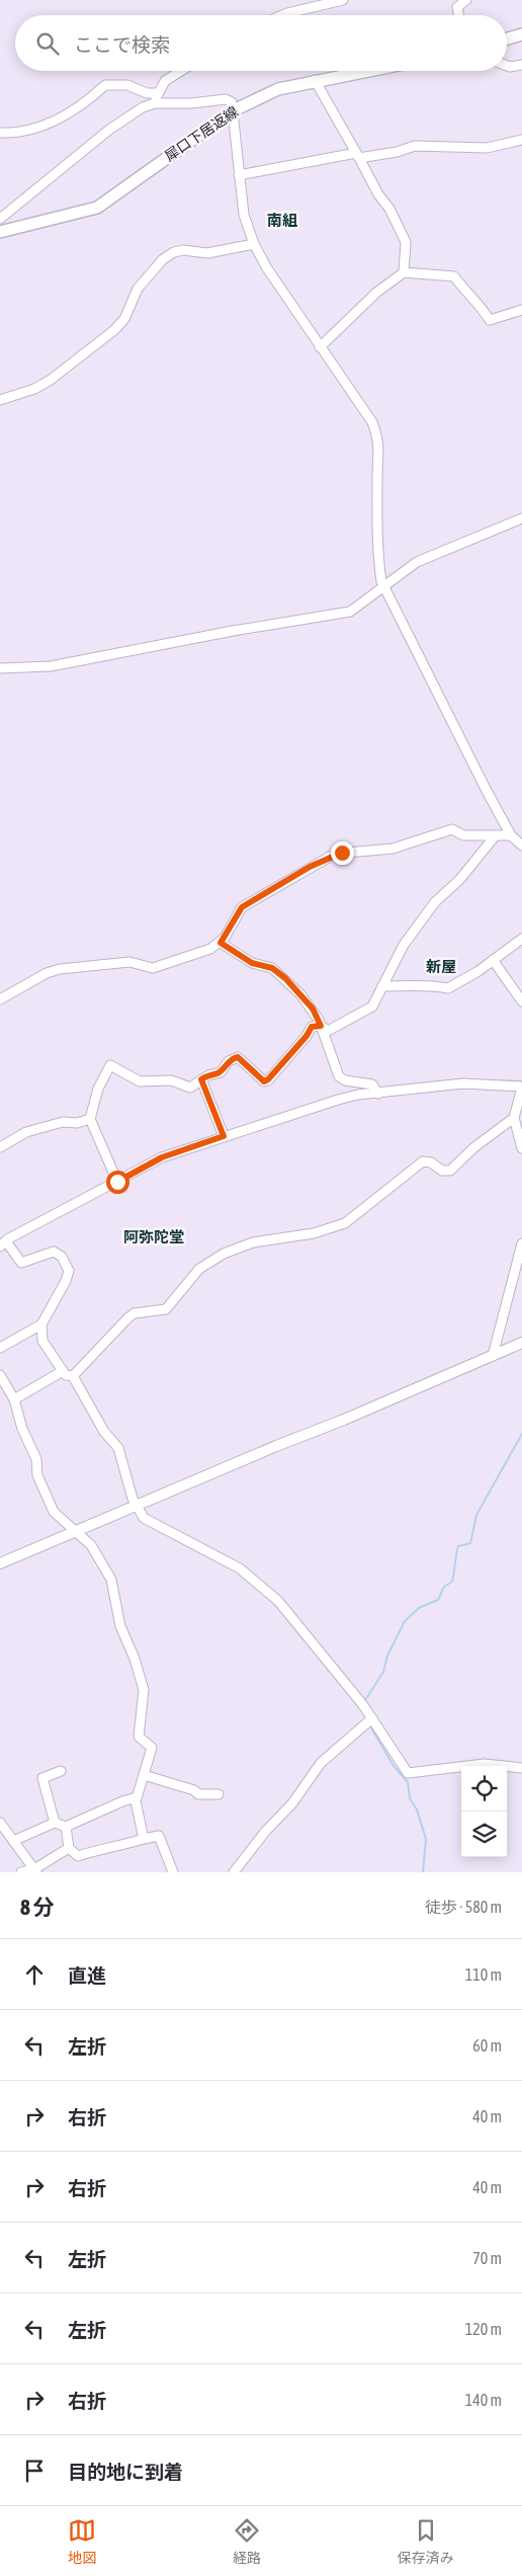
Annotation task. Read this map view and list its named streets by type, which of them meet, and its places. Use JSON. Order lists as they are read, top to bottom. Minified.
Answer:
{"streets":{"main road":["犀口下居返線"]},"districts":["南組","新屋","阿弥陀堂"],"page":{"search":"ここで検索","heading":["8 分","徒歩 · 580 m"],"list":[["直進","110 m"],["左折","60 m"],["右折","40 m"],["右折","40 m"],["左折","70 m"],["左折","120 m"],["右折","140 m"],"目的地に到着"],"nav":["地図","経路","保存済み"]}}
